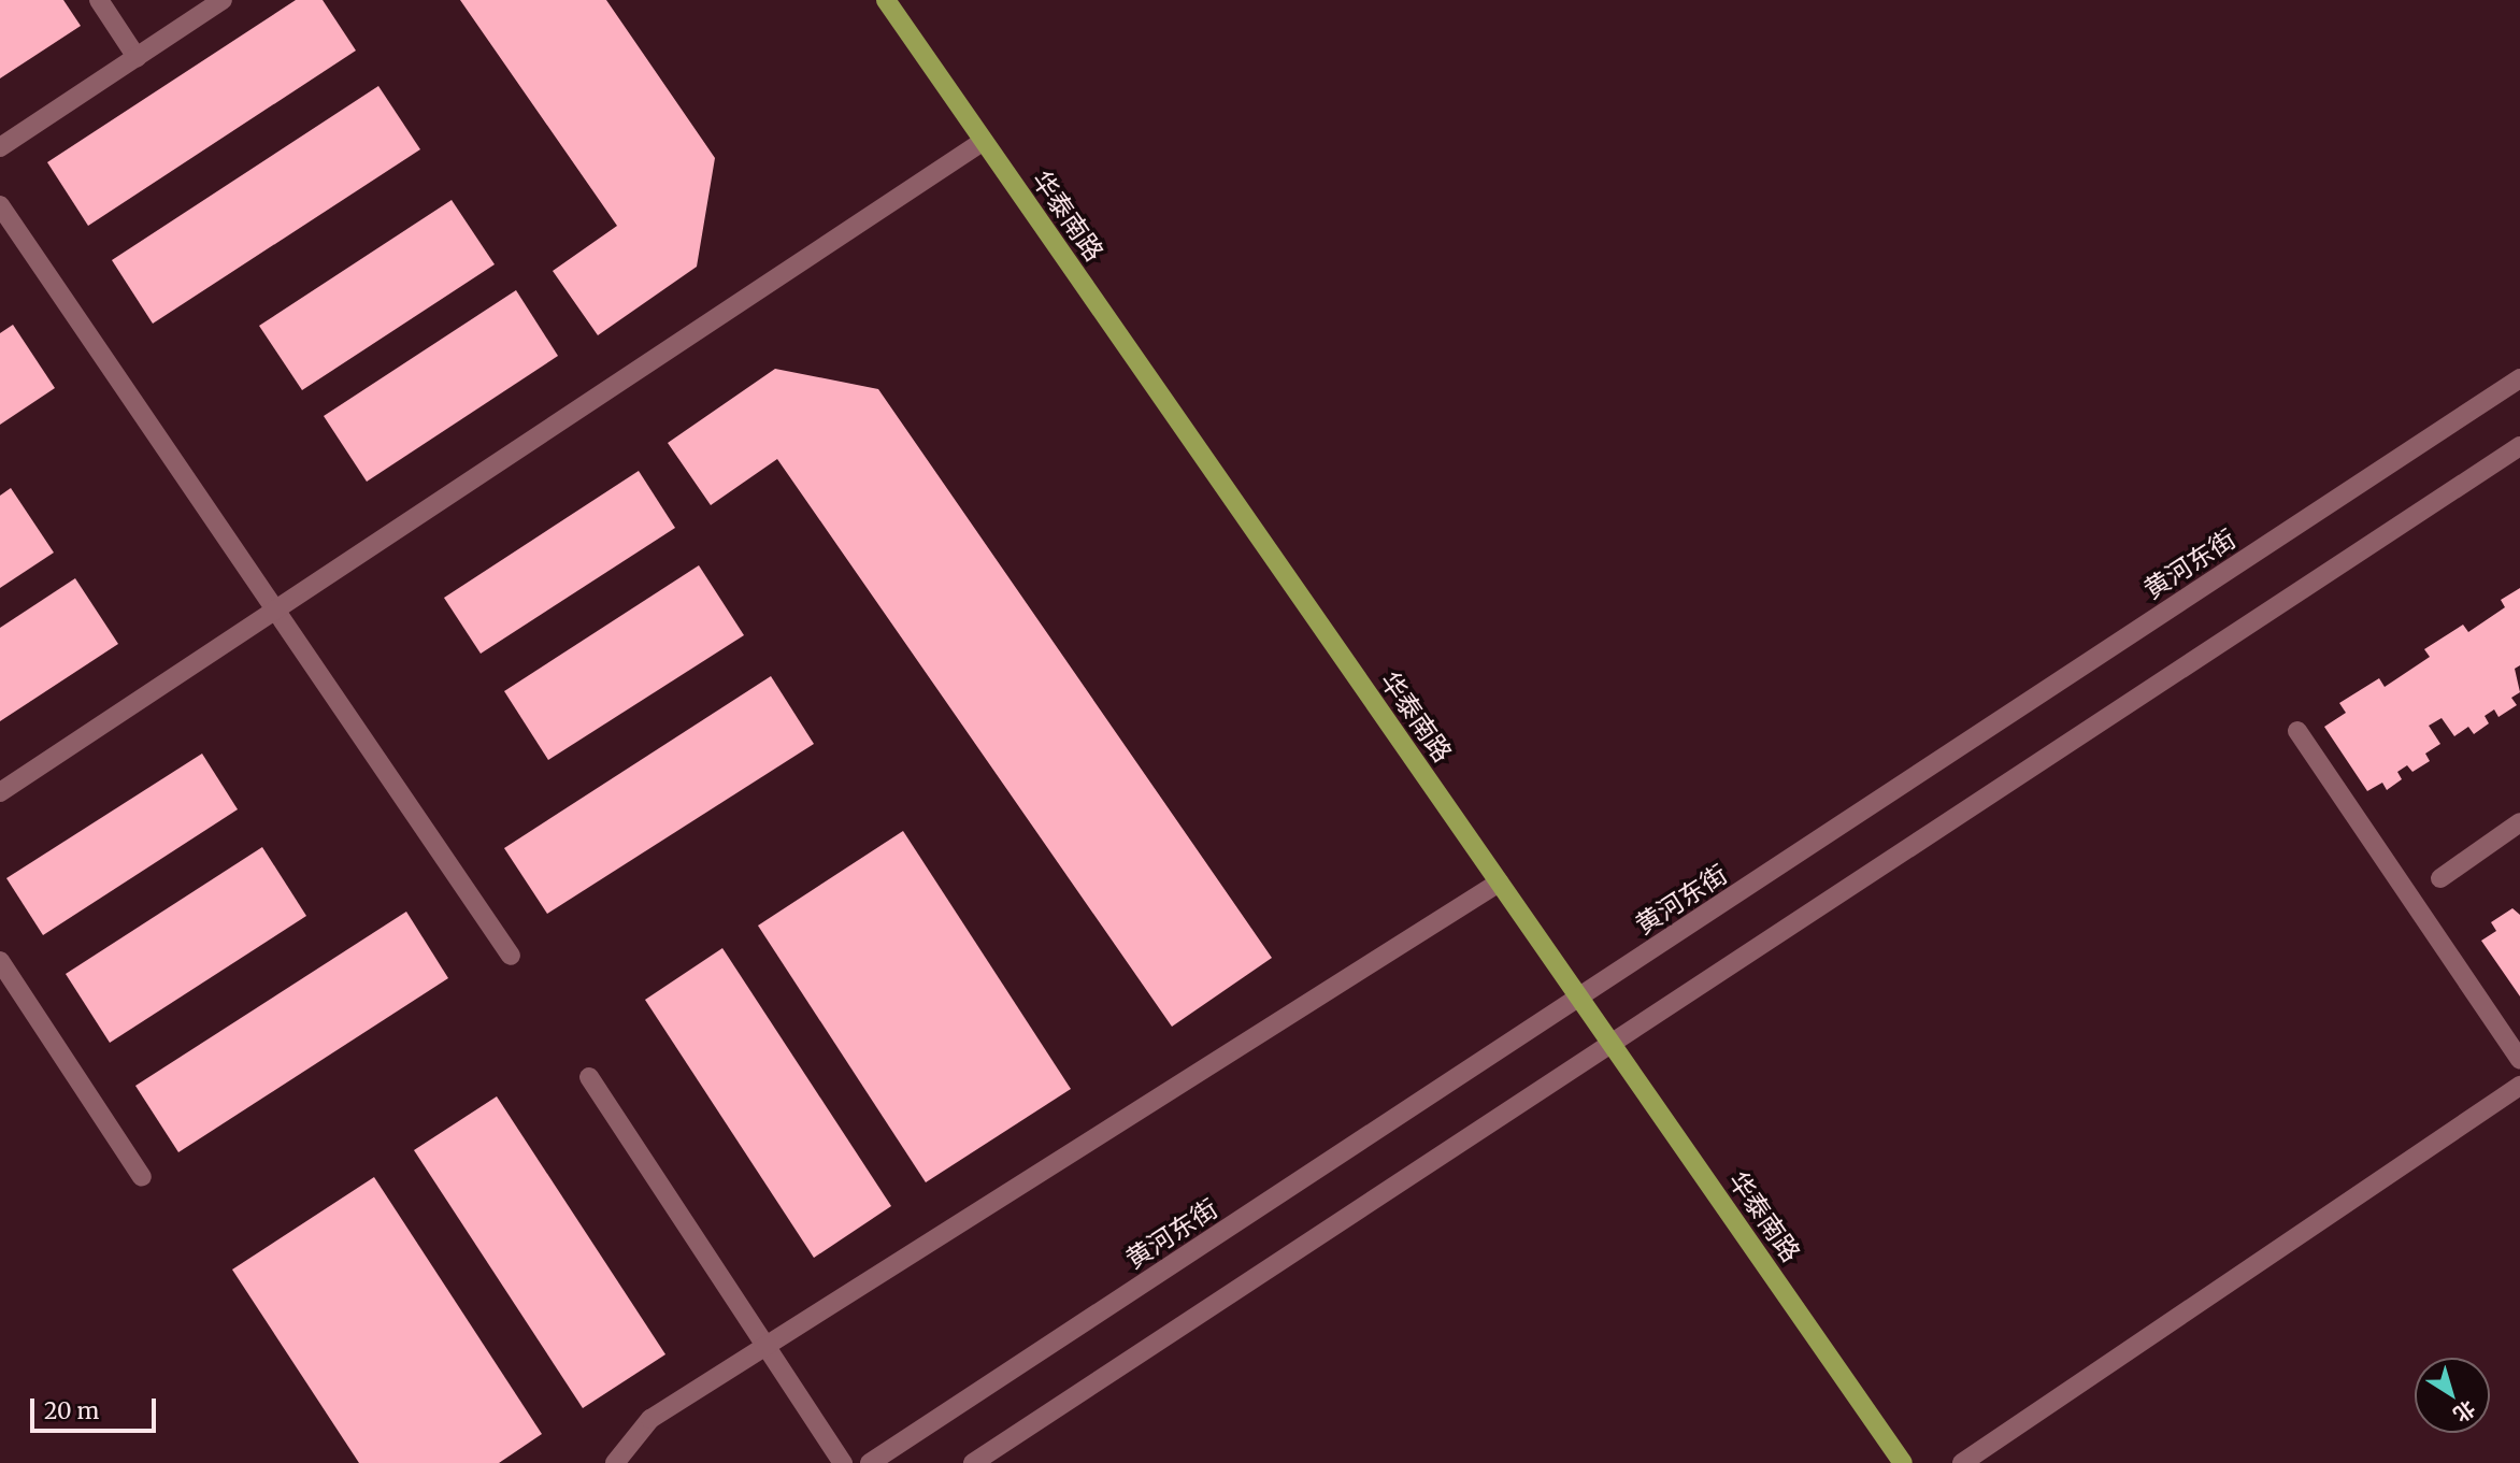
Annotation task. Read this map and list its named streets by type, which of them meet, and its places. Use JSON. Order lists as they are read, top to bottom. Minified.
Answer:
{"streets":{"main road":["华泰南路"],"street":["黄河东街"]},"crossings":[["华泰南路","黄河东街"]],"scale_bar":"20 m","north":"bottom right"}
